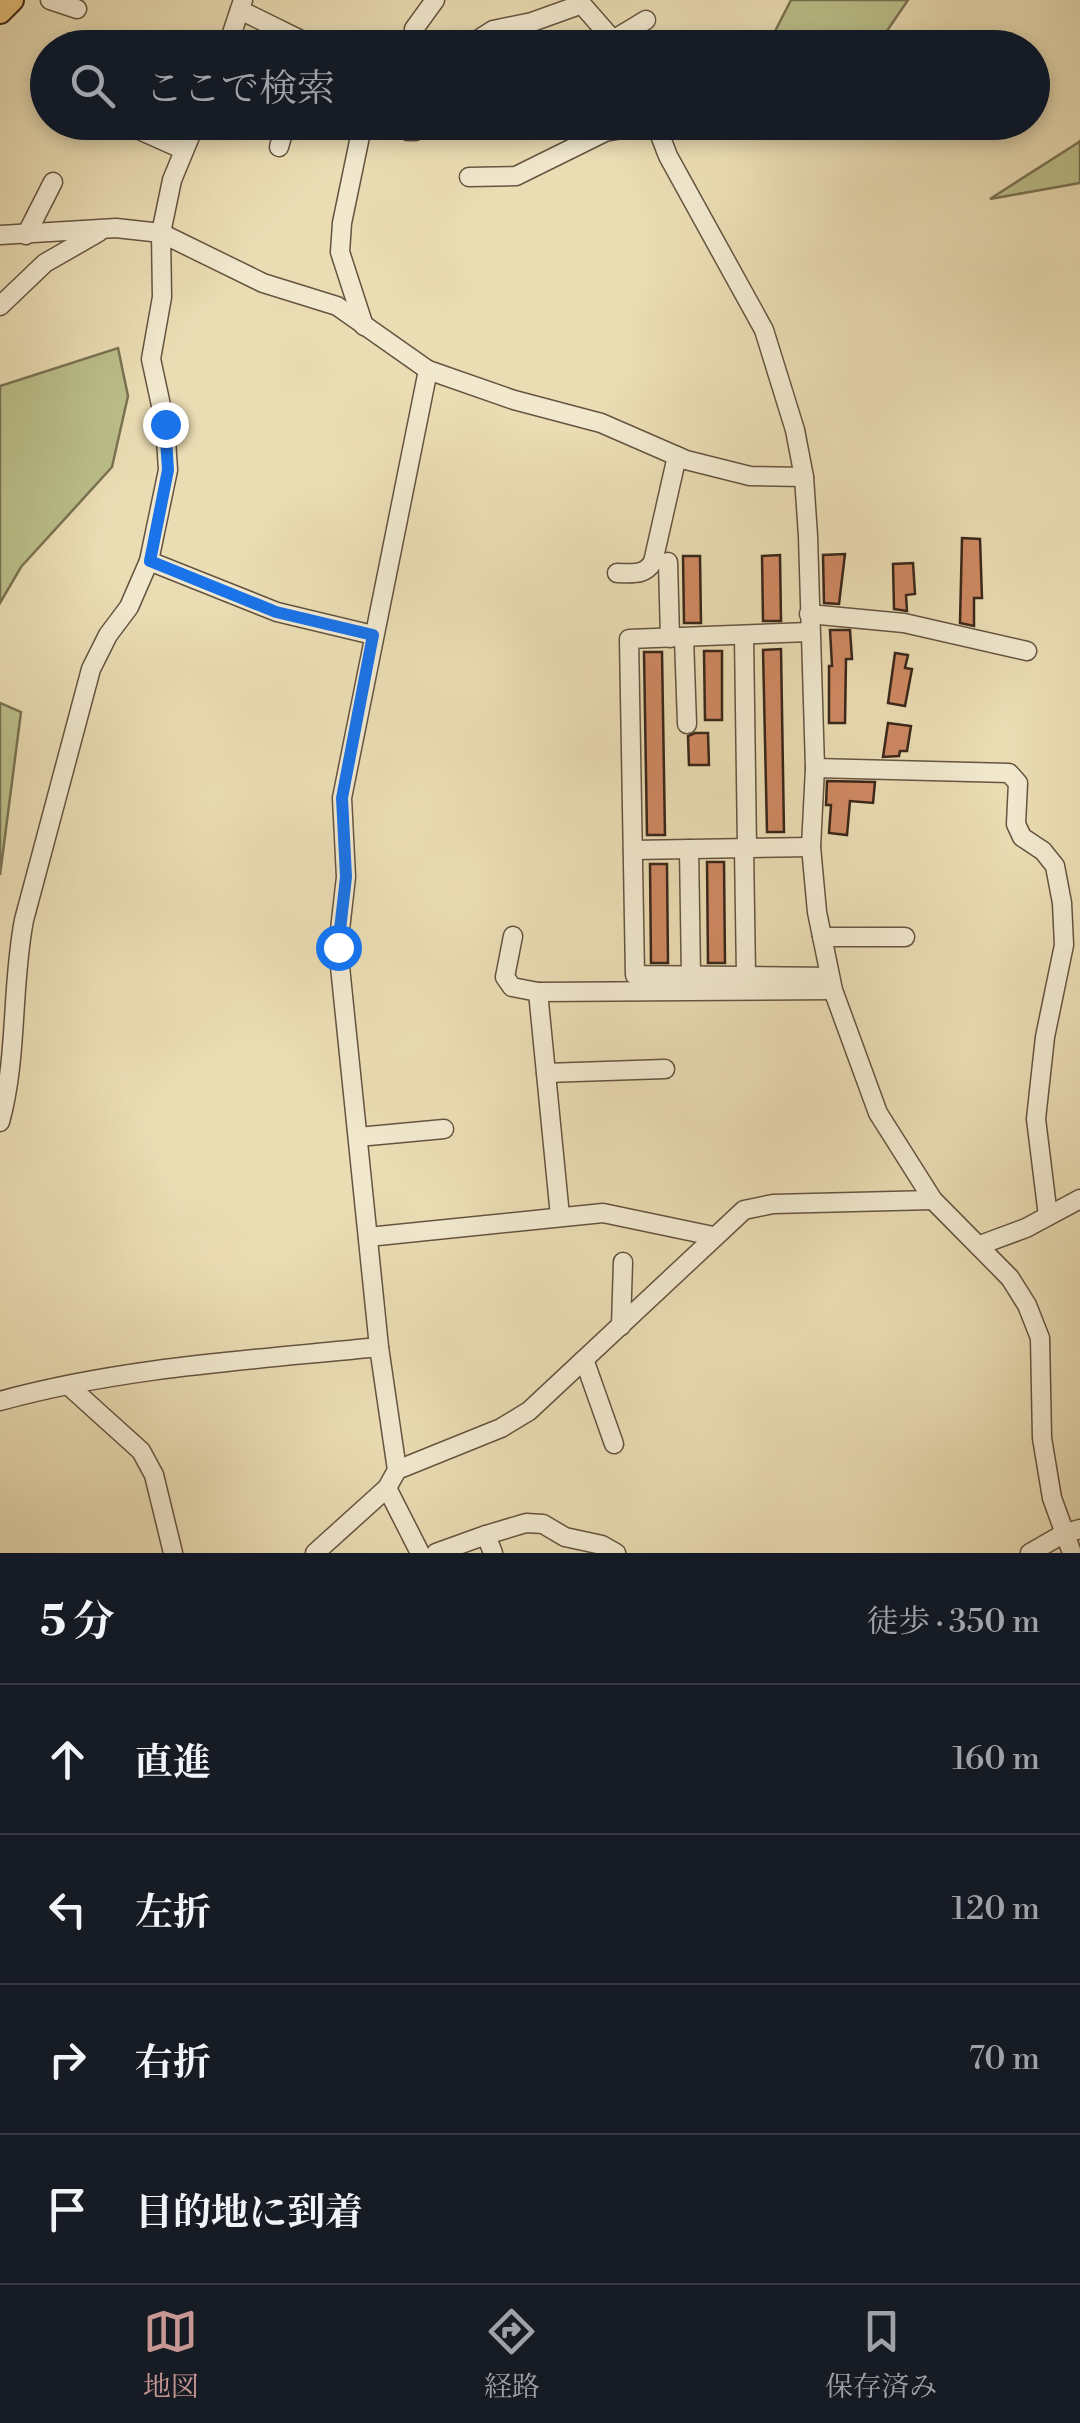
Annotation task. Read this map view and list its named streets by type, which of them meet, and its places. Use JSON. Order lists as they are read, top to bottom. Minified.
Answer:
{"page":{"search":"ここで検索","heading":["5 分","徒歩 · 350 m"],"list":[["直進","160 m"],["左折","120 m"],["右折","70 m"],"目的地に到着"],"nav":["地図","経路","保存済み"]}}
